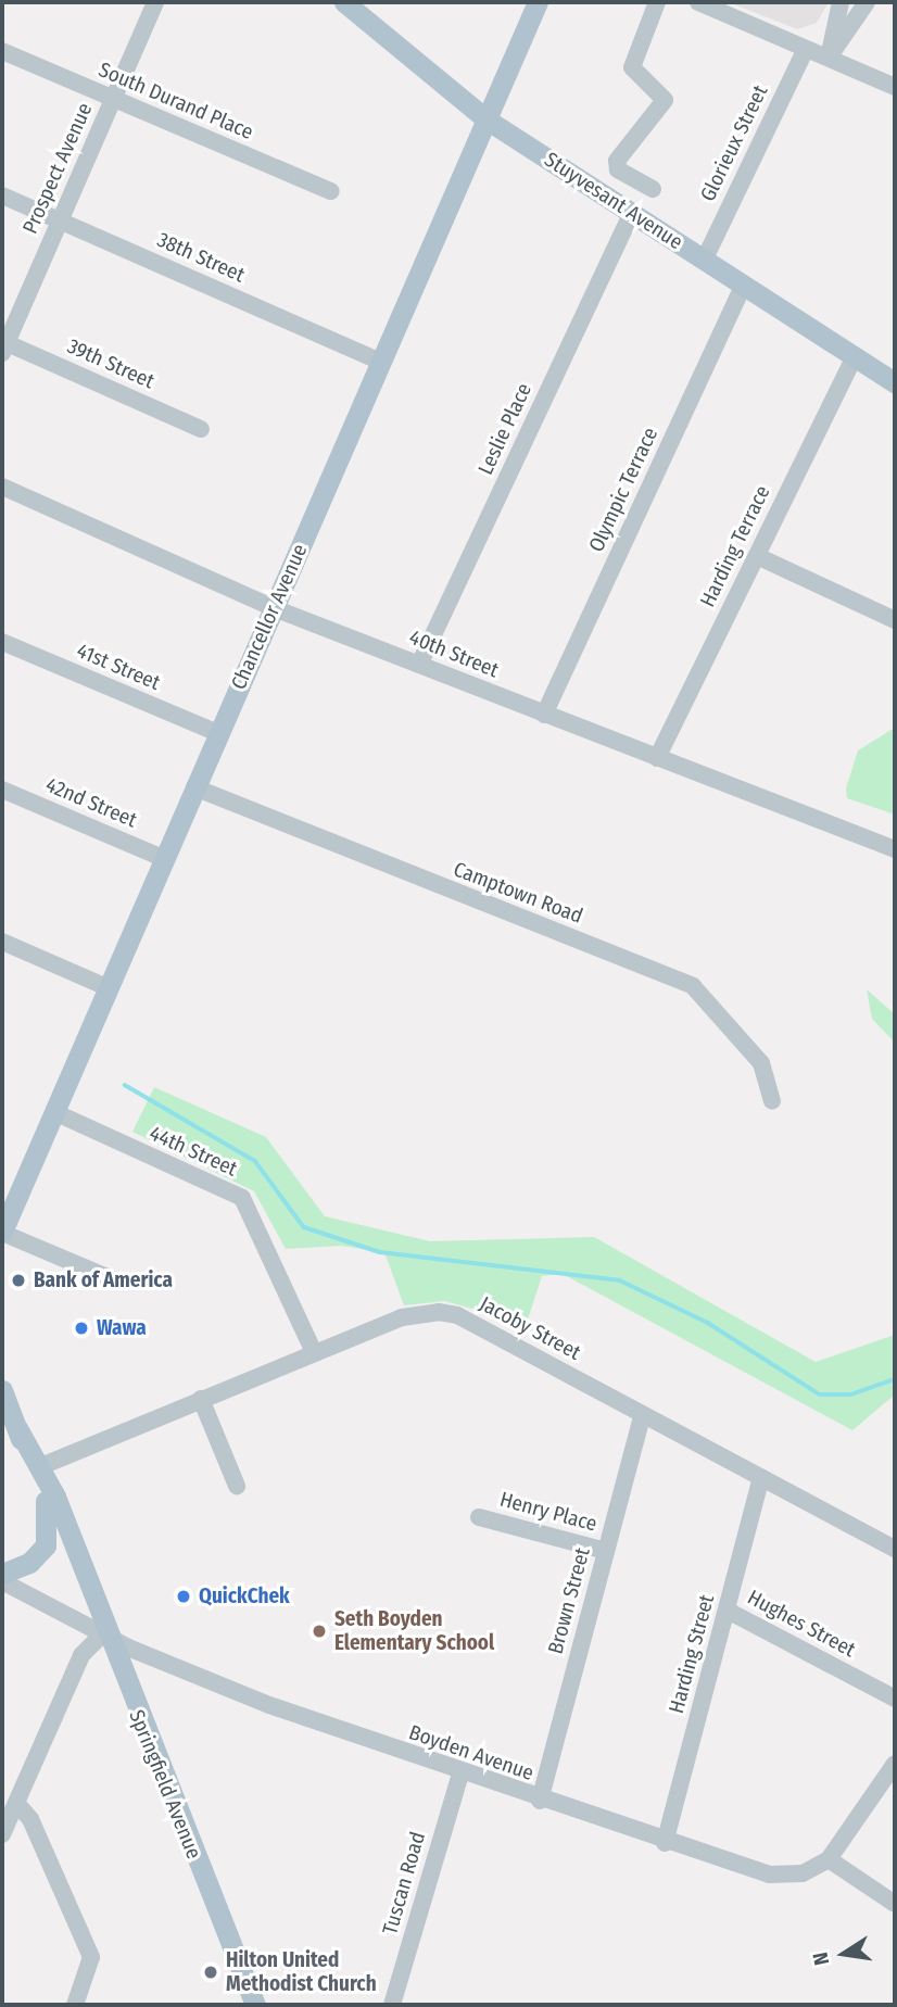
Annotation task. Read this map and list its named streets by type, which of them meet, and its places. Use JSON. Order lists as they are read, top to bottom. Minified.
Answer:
{"streets":{"main road":["Stuyvesant Avenue","Chancellor Avenue","Springfield Avenue"],"street":["South Durand Place","Glorieux Street","Prospect Avenue","38th Street","39th Street","Leslie Place","Olympic Terrace","Harding Terrace","40th Street","41st Street","42nd Street","Camptown Road","44th Street","Jacoby Street","Henry Place","Brown Street","Hughes Street","Harding Street","Boyden Avenue","Tuscan Road"]},"crossings":[["South Durand Place","Prospect Avenue"],["Glorieux Street","Stuyvesant Avenue"],["Prospect Avenue","38th Street"],["Prospect Avenue","39th Street"],["Stuyvesant Avenue","Leslie Place"],["Stuyvesant Avenue","Olympic Terrace"],["Stuyvesant Avenue","Harding Terrace"],["Stuyvesant Avenue","Chancellor Avenue"],["38th Street","Chancellor Avenue"],["Leslie Place","40th Street"],["Olympic Terrace","40th Street"],["Harding Terrace","40th Street"],["Chancellor Avenue","40th Street"],["Chancellor Avenue","41st Street"],["Chancellor Avenue","42nd Street"],["Chancellor Avenue","Camptown Road"],["Chancellor Avenue","44th Street"],["44th Street","Jacoby Street"],["Jacoby Street","Brown Street"],["Jacoby Street","Harding Street"],["Jacoby Street","Springfield Avenue"],["Henry Place","Brown Street"],["Brown Street","Boyden Avenue"],["Hughes Street","Harding Street"],["Harding Street","Boyden Avenue"],["Boyden Avenue","Springfield Avenue"],["Boyden Avenue","Tuscan Road"]],"places":["Bank of America","Wawa","QuickChek","Seth Boyden Elementary School","Hilton United Methodist Church"],"north":"left"}
